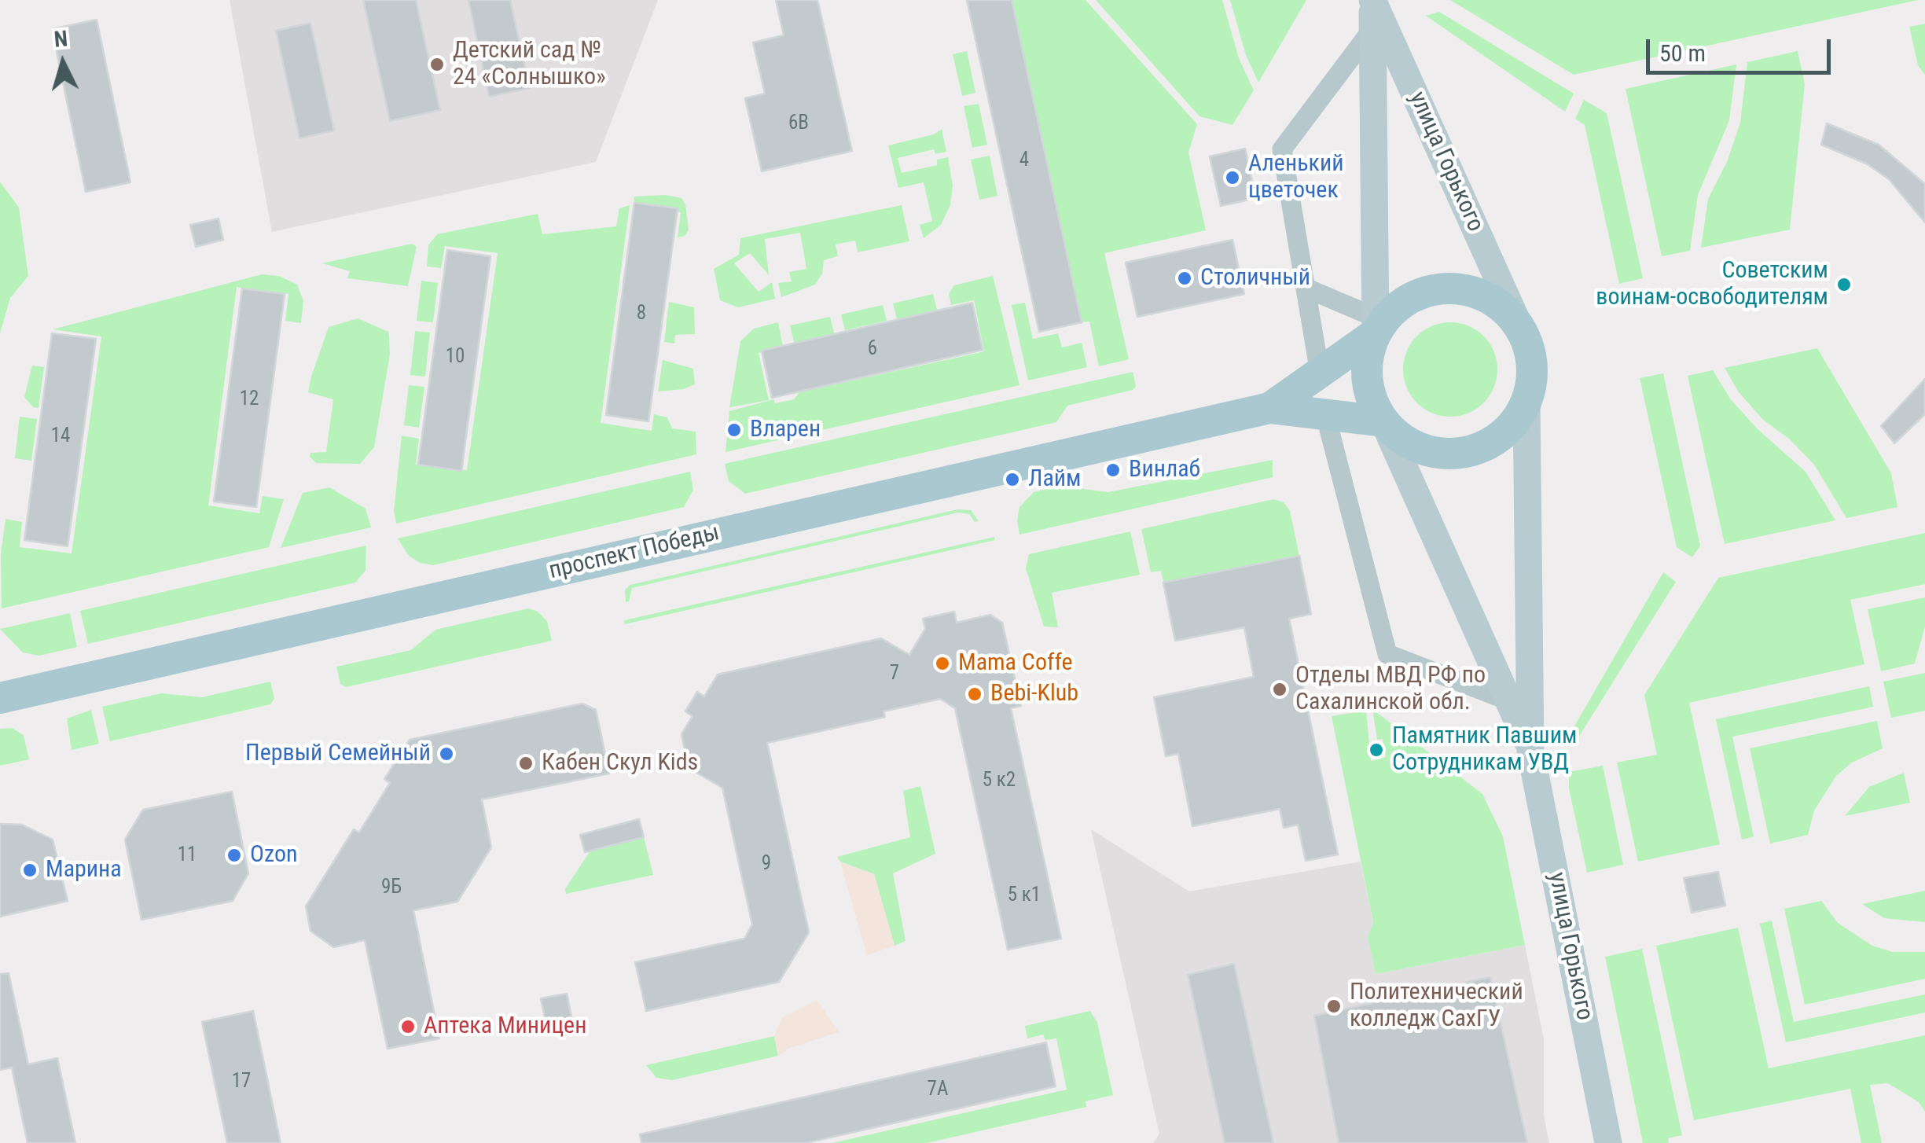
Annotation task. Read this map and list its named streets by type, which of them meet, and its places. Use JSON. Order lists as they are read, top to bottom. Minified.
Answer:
{"streets":{"main road":["улица Горького","проспект Победы"]},"crossings":[["улица Горького","проспект Победы"]],"places":["Детский сад № 24 «Солнышко»","Аленький цветочек","Столичный","Советским воинам-освободителям","Вларен","Винлаб","Лайм","Mama Coffe","Отделы МВД РФ по Сахалинской обл.","Bebi-Klub","Памятник Павшим Сотрудникам УВД","Первый Семейный","Кабен Скул Kids","Ozon","Марина","Политехнический колледж СахГУ","Аптека Миницен"],"house_numbers":["6В","4","8","6","10","12","14","7","5 к2","11","9","9Б","5 к1","17","7А"],"scale_bar":"50 m","north":"top"}
